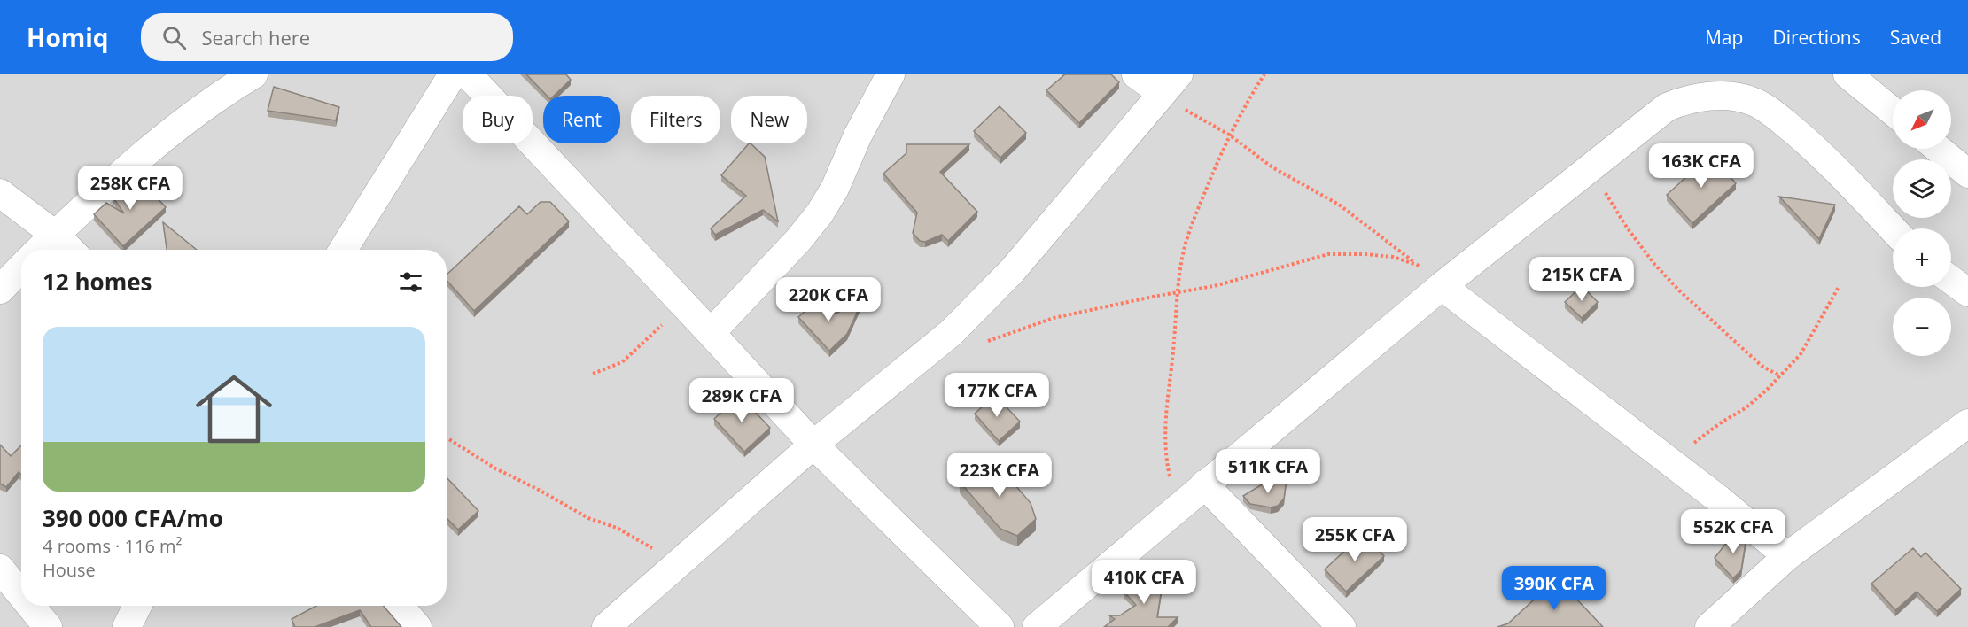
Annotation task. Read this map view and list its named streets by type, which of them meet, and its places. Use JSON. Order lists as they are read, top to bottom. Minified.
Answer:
{"north":"bottom left","page":{"header":"Homiq","search":"Search here","nav":["Map","Directions","Saved"],"map_buttons":["+","−"],"chip":["Buy","Rent","Filters","New"],"price":["163K CFA","258K CFA","215K CFA","220K CFA","177K CFA","289K CFA","511K CFA","223K CFA","552K CFA","255K CFA","410K CFA","390K CFA"],"heading":"12 homes","list":[{"name":"390 000 CFA/mo","note":"4 rooms · 116 m² · House"}]}}
